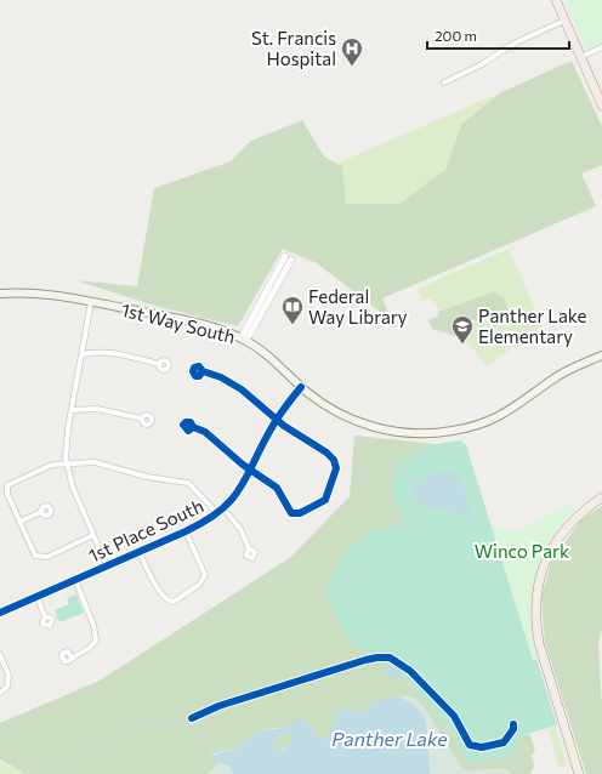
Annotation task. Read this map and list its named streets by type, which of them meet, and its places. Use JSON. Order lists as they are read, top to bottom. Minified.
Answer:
{"streets":{"main road":["1st Way South"],"street":["1st Place South"]},"crossings":[["1st Way South","1st Place South"]],"water":["Panther Lake"],"parks":["Winco Park"],"places":{"hospital":["St. Francis Hospital"],"library":["Federal Way Library"],"school or university":["Panther Lake Elementary"]},"scale_bar":"200 m"}
